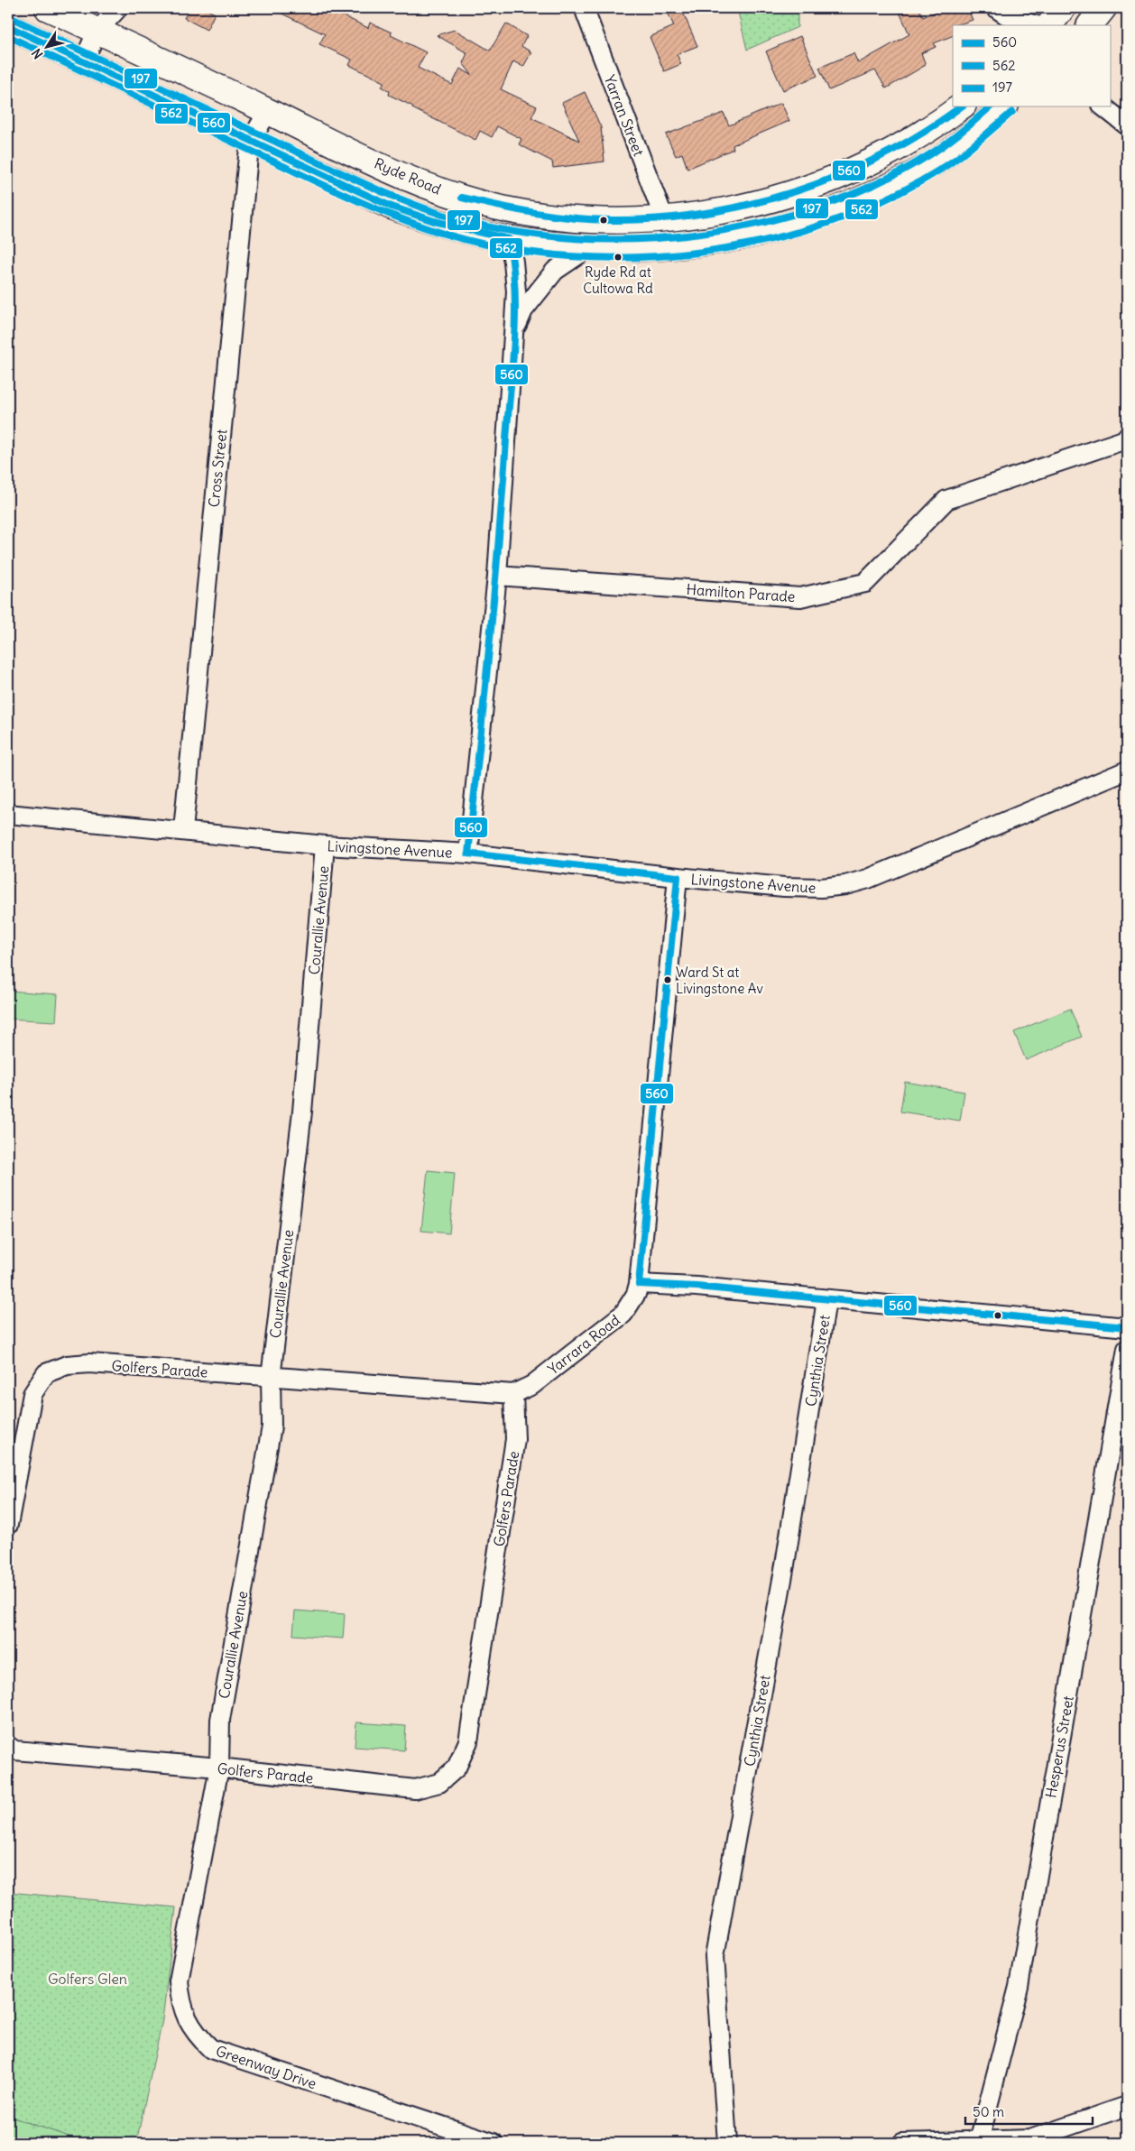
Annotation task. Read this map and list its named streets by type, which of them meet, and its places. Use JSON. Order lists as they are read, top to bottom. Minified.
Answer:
{"streets":{"highway":["Ryde Road"],"street":["Yarran Street","Cross Street","Hamilton Parade","Livingstone Avenue","Courallie Avenue","Yarrara Road","Cynthia Street","Golfers Parade","Hesperus Street","Greenway Drive"]},"crossings":[["Yarran Street","Ryde Road"],["Ryde Road","Cross Street"],["Cross Street","Livingstone Avenue"],["Livingstone Avenue","Courallie Avenue"],["Livingstone Avenue","Yarrara Road"],["Courallie Avenue","Golfers Parade"],["Courallie Avenue","Greenway Drive"],["Yarrara Road","Golfers Parade"],["Golfers Parade","Greenway Drive"]],"parks":["Golfers Glen"],"places":["Ryde Rd at Cultowa Rd","Ward St at Livingstone Av"],"lines":["transit line 197","transit line 560","transit line 562"],"legend":["560","562","197"],"scale_bar":"50 m","north":"bottom left"}
